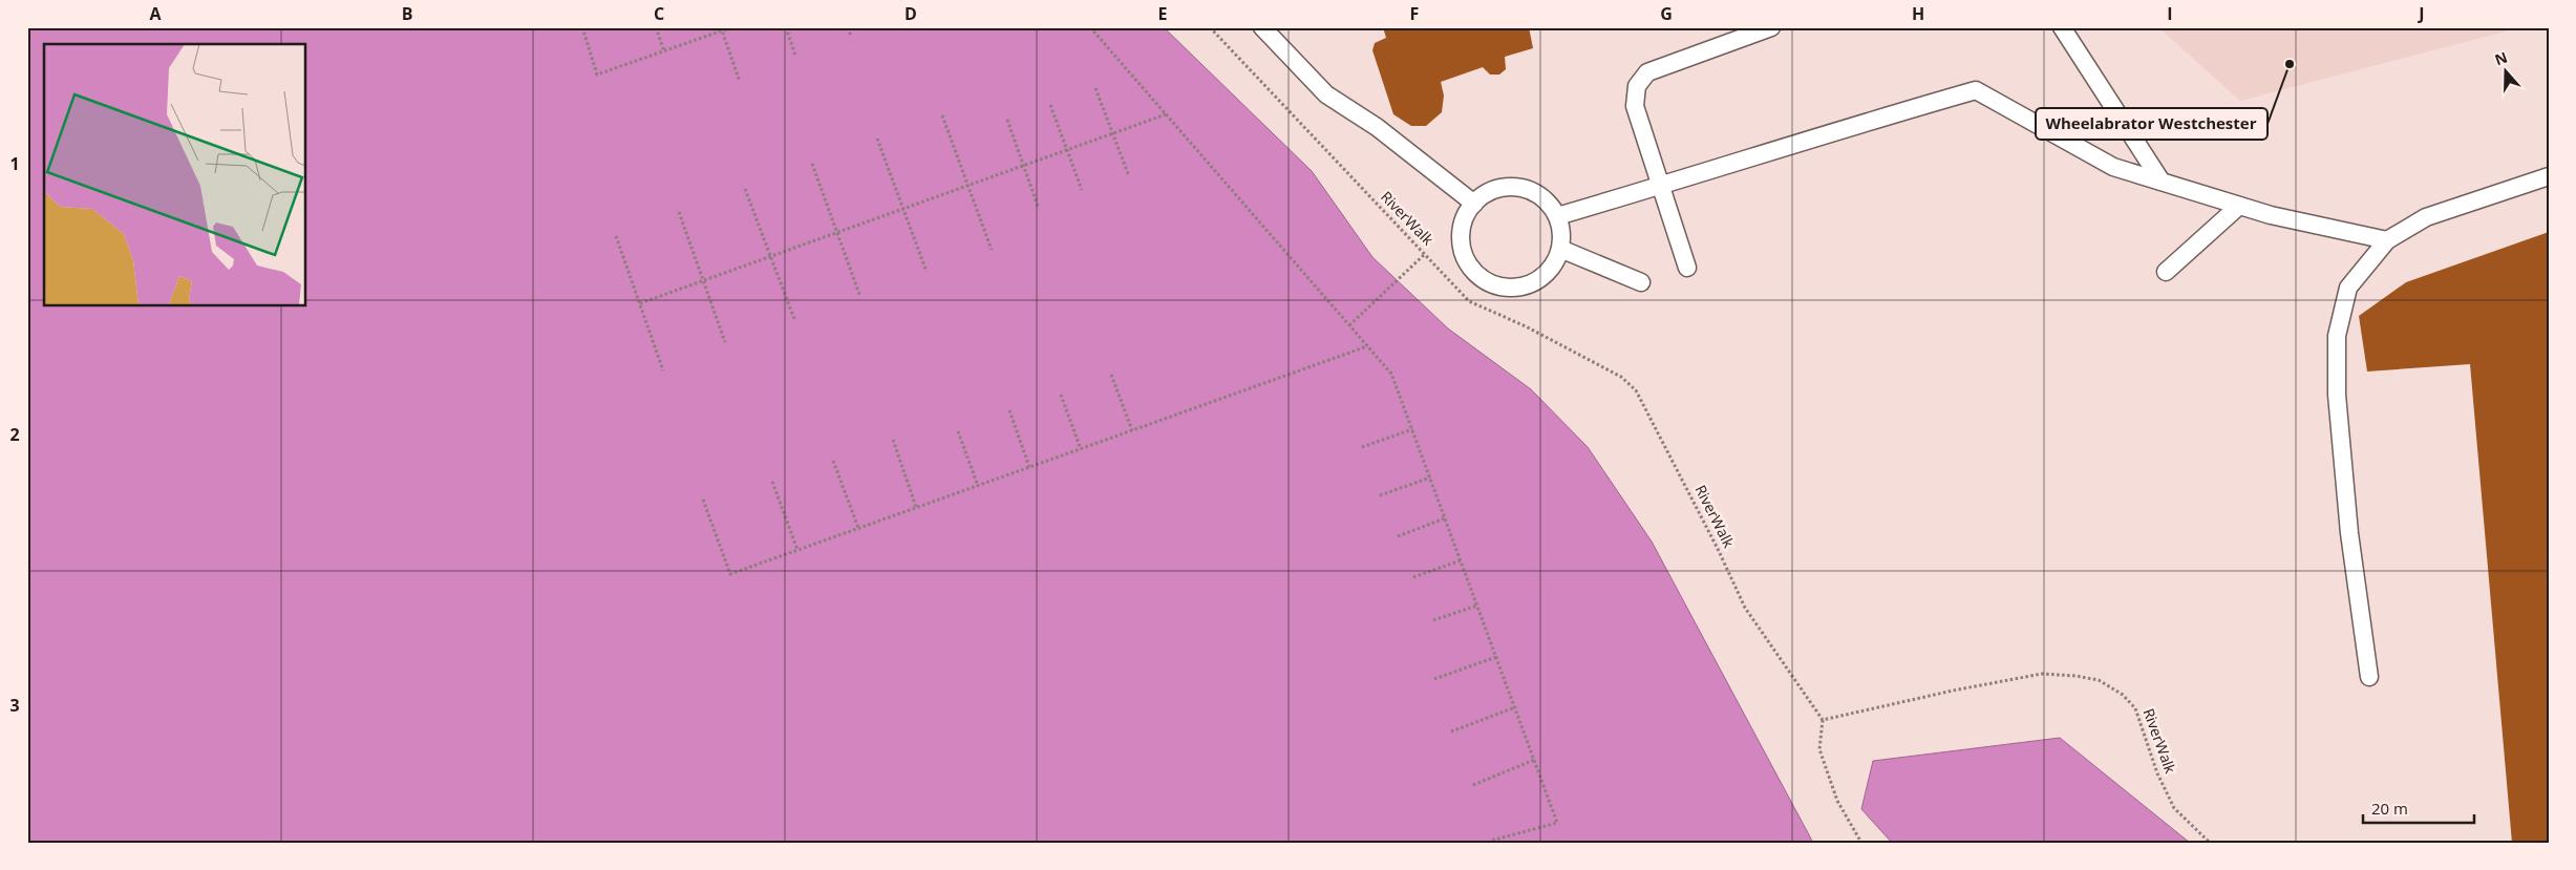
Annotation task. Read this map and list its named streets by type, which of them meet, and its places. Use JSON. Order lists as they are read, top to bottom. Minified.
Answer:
{"streets":{"path":["RiverWalk"]},"places":["Wheelabrator Westchester"],"scale_bar":"20 m","north":"top","grid":{"columns":["A","B","C","D","E","F","G","H","I","J"],"rows":["1","2","3"]}}
